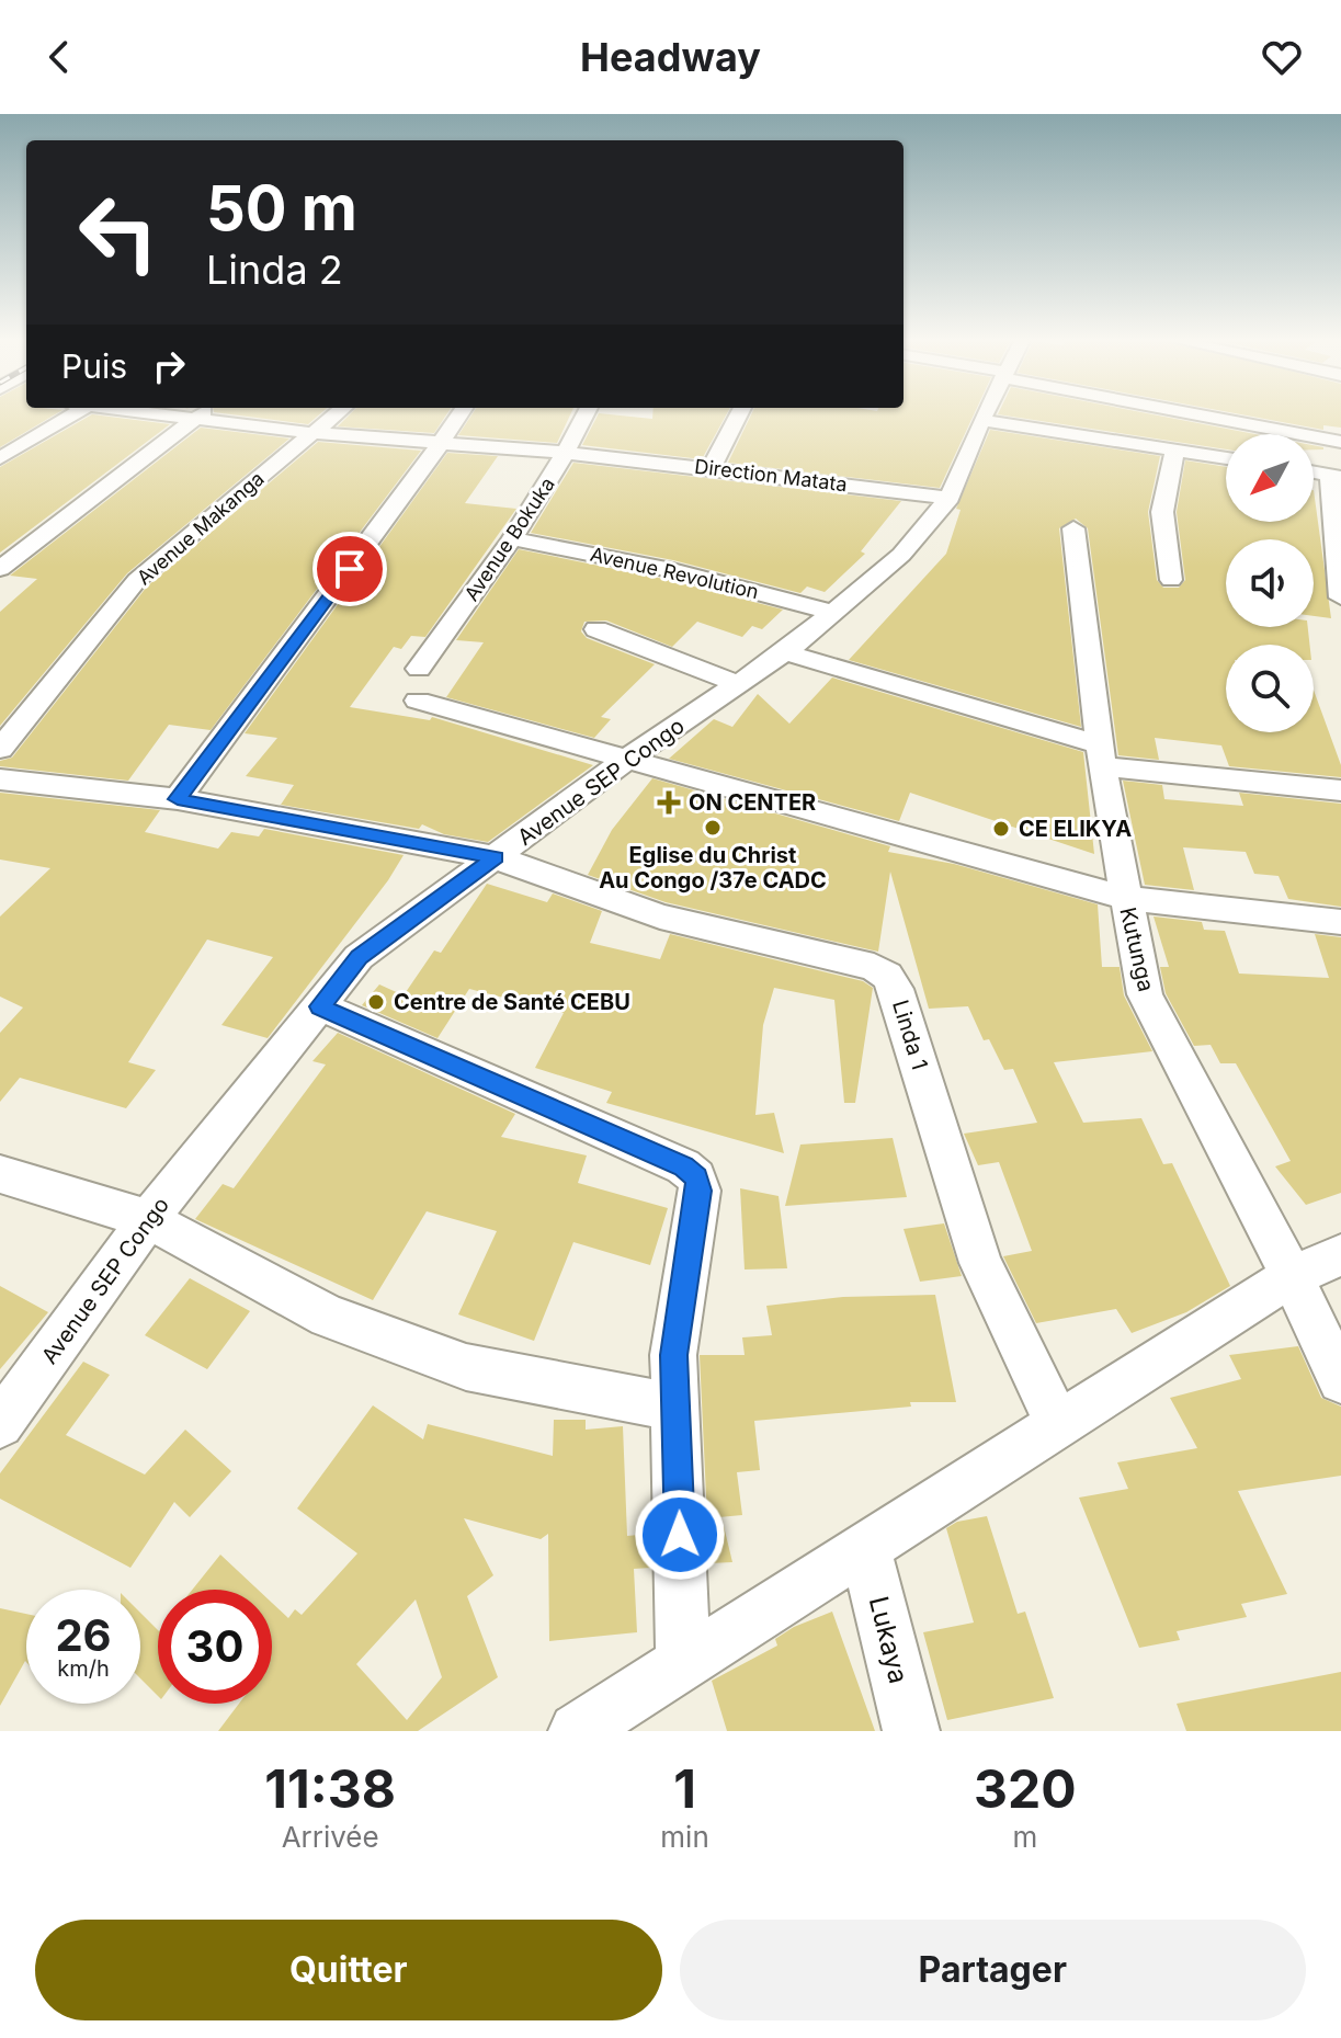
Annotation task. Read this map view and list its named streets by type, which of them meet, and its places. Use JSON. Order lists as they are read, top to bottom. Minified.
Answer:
{"streets":{"street":["Direction Matata","Avenue Makanga","Avenue Bokuka","Avenue Revolution","Avenue SEP Congo","Kutunga","Linda 1","Lukaya"]},"crossings":[["Direction Matata","Avenue Makanga"],["Direction Matata","Avenue Bokuka"],["Direction Matata","Avenue SEP Congo"],["Avenue Bokuka","Avenue Revolution"],["Avenue Revolution","Avenue SEP Congo"],["Avenue SEP Congo","Linda 1"]],"places":{"health":["ON CENTER"],"other":["Eglise du Christ Au Congo /37e CADC","CE ELIKYA","Centre de Santé CEBU"]},"north":"bottom left","page":{"header":"Headway","turn":["50 m","Linda 2"],"then":"Puis","speed":"26 km/h","limit":"30","eta":["11:38","Arrivée","1","min","320","m"],"buttons":["Quitter","Partager"]}}
